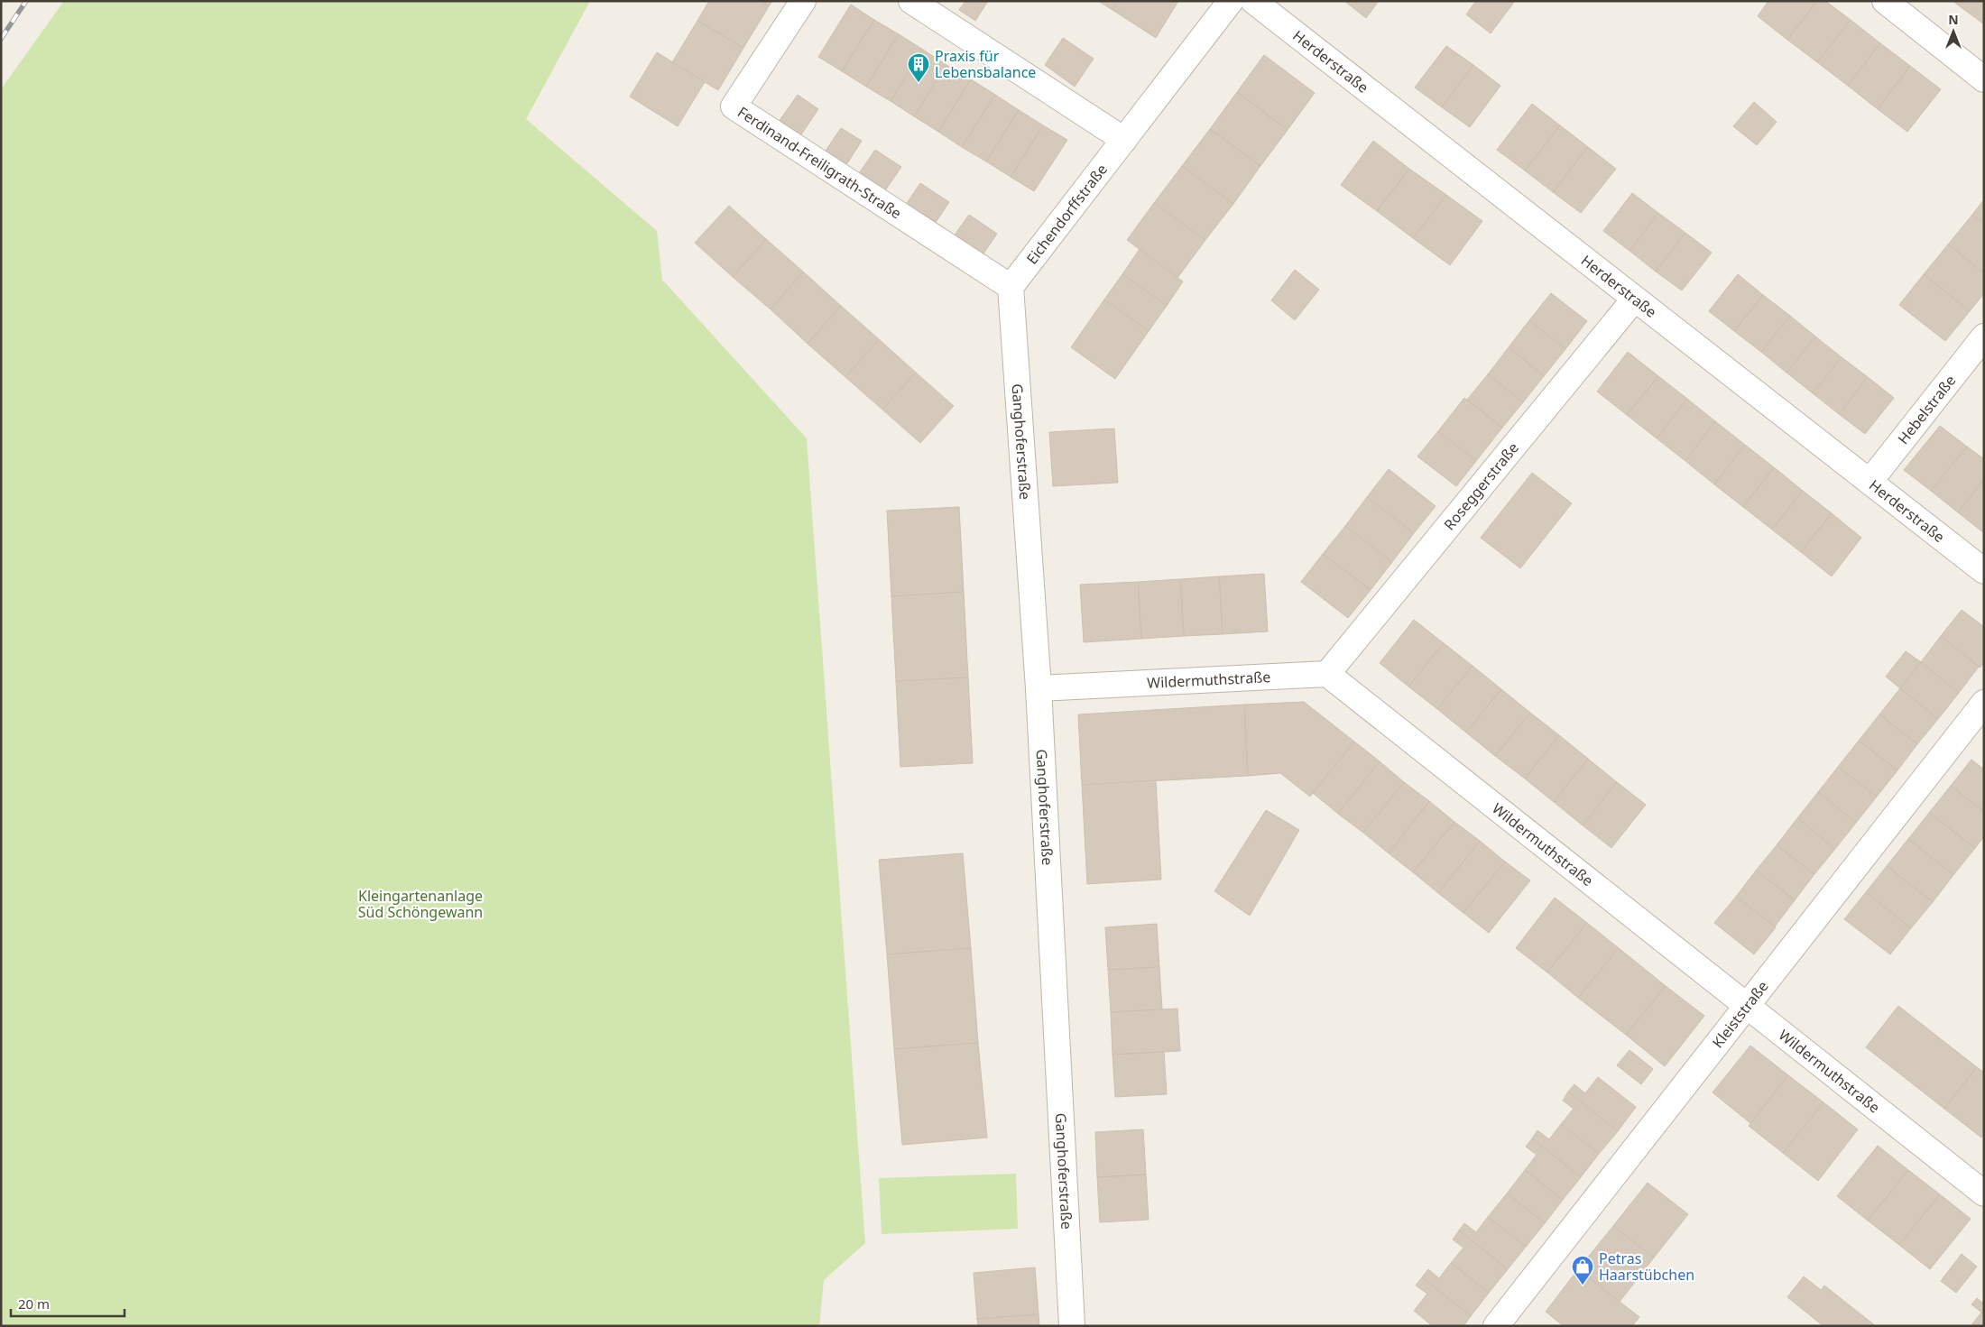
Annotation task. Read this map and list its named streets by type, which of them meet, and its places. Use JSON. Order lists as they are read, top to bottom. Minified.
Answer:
{"streets":{"street":["Herderstraße","Ferdinand-Freiligrath-Straße","Eichendorffstraße","Hebelstraße","Ganghoferstraße","Roseggerstraße","Wildermuthstraße","Kleiststraße"]},"crossings":[["Herderstraße","Hebelstraße"],["Herderstraße","Roseggerstraße"],["Ferdinand-Freiligrath-Straße","Eichendorffstraße"],["Ferdinand-Freiligrath-Straße","Ganghoferstraße"],["Eichendorffstraße","Ganghoferstraße"],["Ganghoferstraße","Wildermuthstraße"],["Roseggerstraße","Wildermuthstraße"],["Wildermuthstraße","Kleiststraße"]],"parks":["Kleingartenanlage Süd Schöngewann"],"places":{"building":["Praxis für Lebensbalance"],"shop":["Petras Haarstübchen"]},"scale_bar":"20 m","north":"top"}
